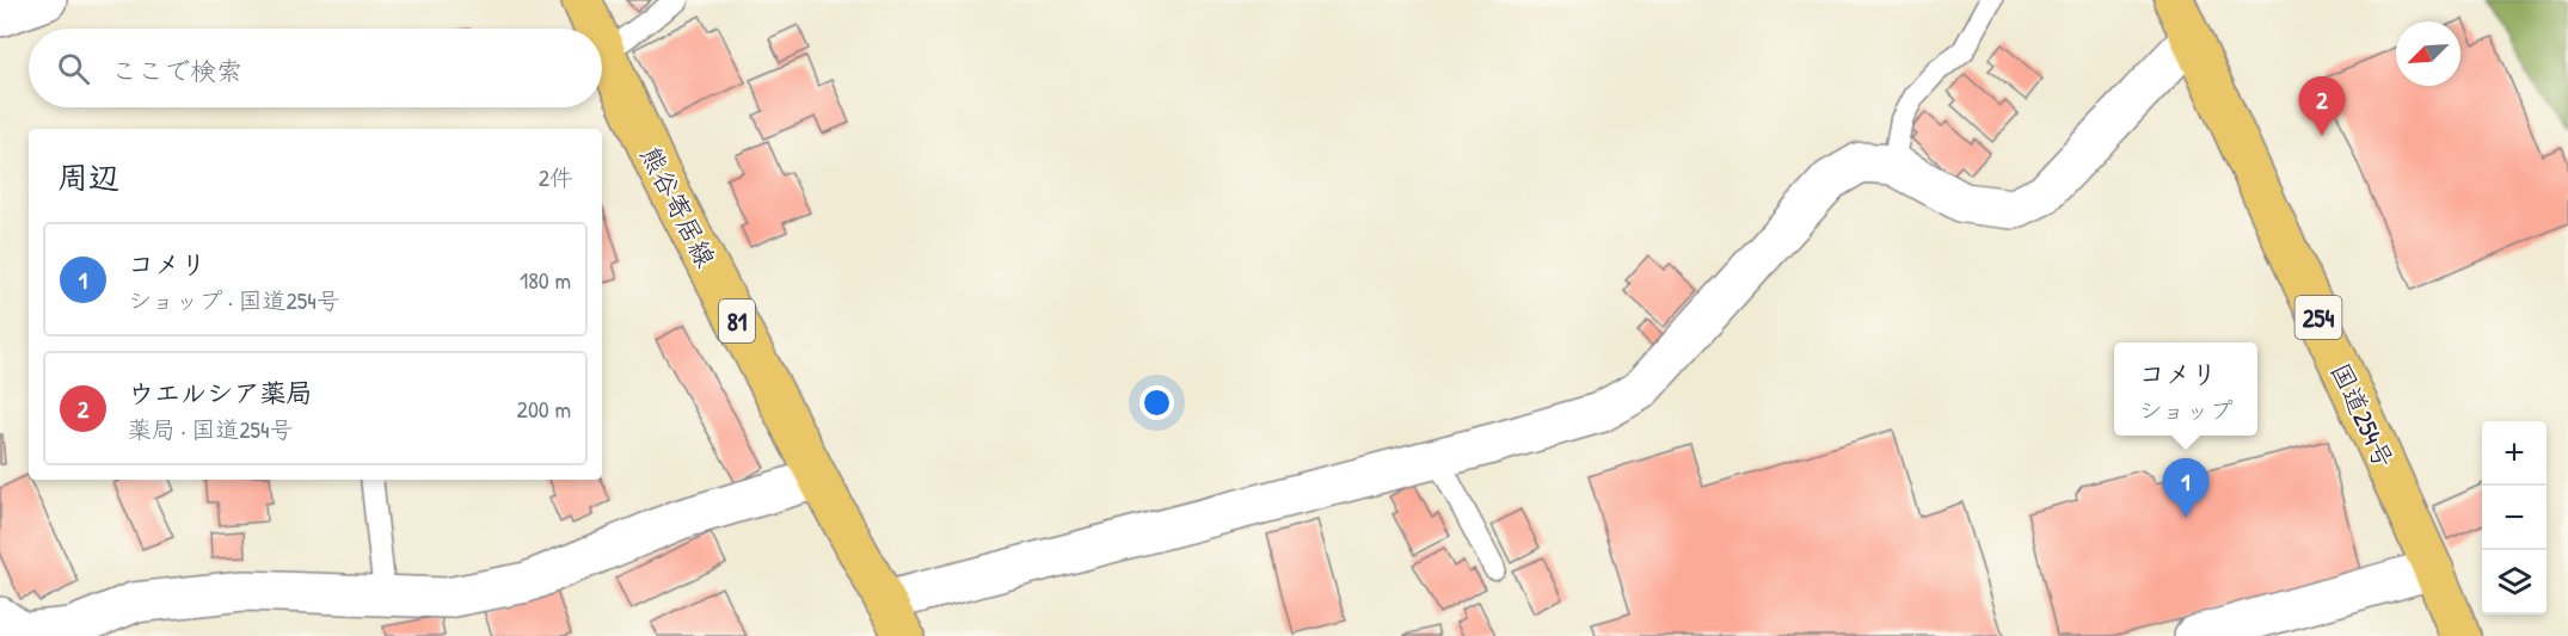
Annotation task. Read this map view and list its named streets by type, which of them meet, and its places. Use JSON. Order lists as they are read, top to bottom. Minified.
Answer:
{"streets":{"main road":["熊谷寄居線","254","81","国道254号"]},"north":"bottom left","page":{"search":"ここで検索","pins":["2","1"],"heading":["周辺","2件"],"list":[{"mark":"1","name":"コメリ","note":"ショップ · 国道254号","value":"180 m"},{"mark":"2","name":"ウエルシア薬局","note":"薬局 · 国道254号","value":"200 m"}],"popup":["コメリ","ショップ"],"map_buttons":["+","−"]}}
